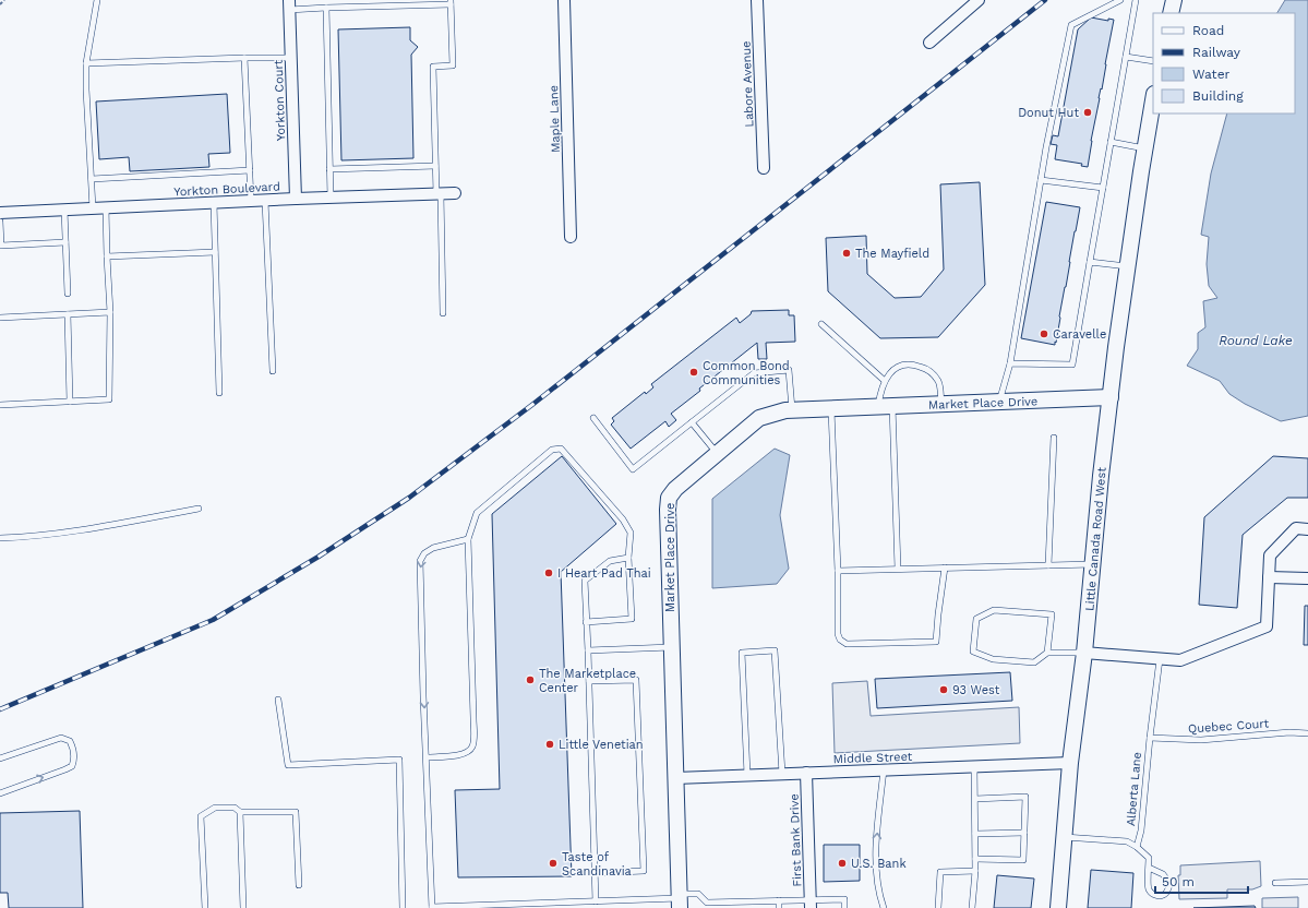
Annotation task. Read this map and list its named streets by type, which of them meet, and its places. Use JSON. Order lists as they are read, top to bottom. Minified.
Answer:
{"streets":{"street":["Labore Avenue","Yorkton Court","Maple Lane","Yorkton Boulevard","Market Place Drive","Little Canada Road West","Middle Street","First Bank Drive"],"lane":["Quebec Court","Alberta Lane"]},"crossings":[["Yorkton Court","Yorkton Boulevard"],["Market Place Drive","Little Canada Road West"],["Market Place Drive","Middle Street"],["Little Canada Road West","Middle Street"],["Little Canada Road West","Alberta Lane"],["Quebec Court","Alberta Lane"],["Middle Street","First Bank Drive"]],"water":["Round Lake"],"places":["Donut Hut","The Mayfield","Caravelle","Common Bond Communities","I Heart Pad Thai","The Marketplace Center","93 West","Little Venetian","Taste of Scandinavia","U.S. Bank"],"legend":["Road","Railway","Water","Building"],"scale_bar":"50 m"}
